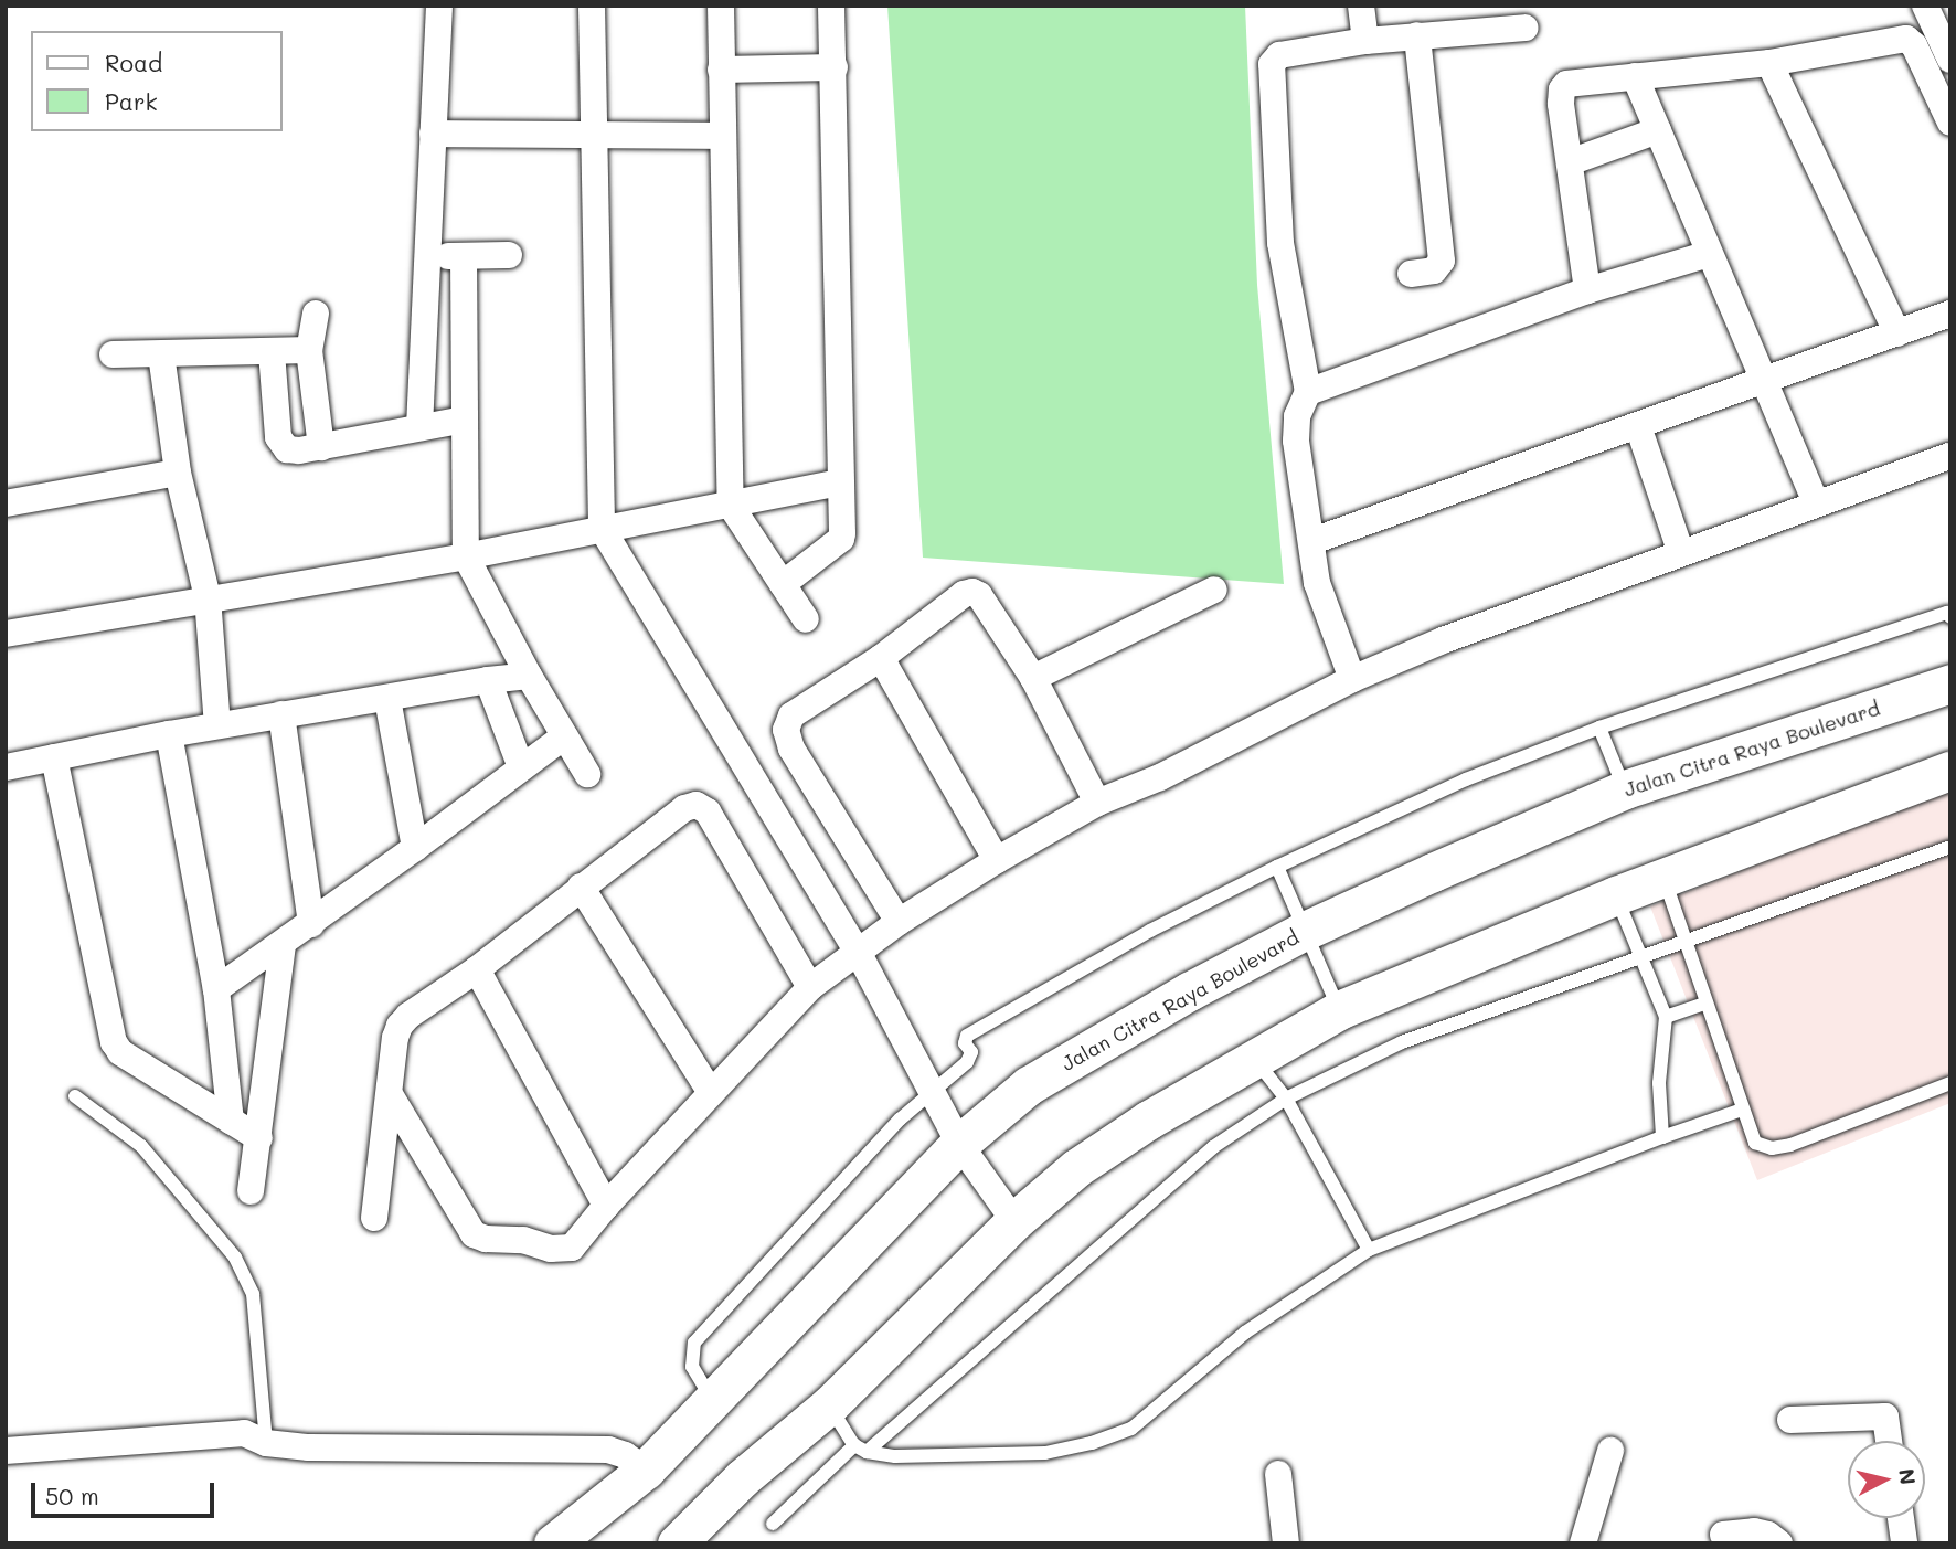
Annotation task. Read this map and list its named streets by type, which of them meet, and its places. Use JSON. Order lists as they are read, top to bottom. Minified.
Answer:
{"streets":{"main road":["Jalan Citra Raya Boulevard"]},"legend":["Road","Park"],"scale_bar":"50 m","north":"right"}
